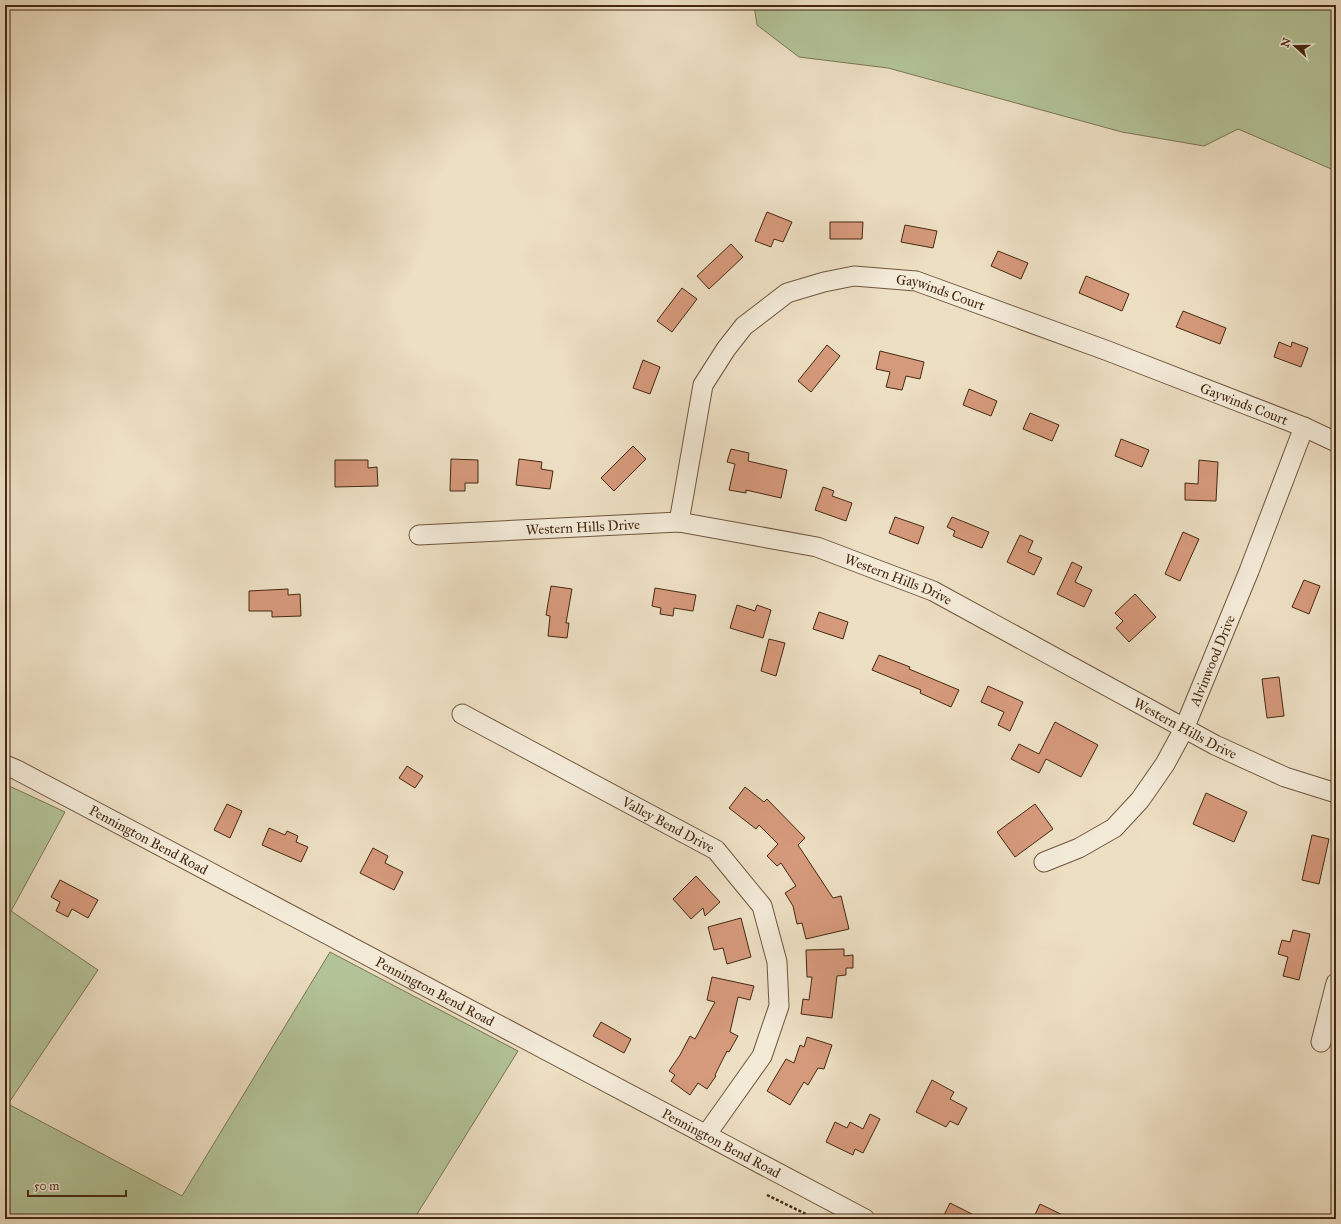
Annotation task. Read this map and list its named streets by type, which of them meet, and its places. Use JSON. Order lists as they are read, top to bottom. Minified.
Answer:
{"streets":{"street":["Gaywinds Court","Western Hills Drive","Alvinwood Drive","Valley Bend Drive","Pennington Bend Road"]},"crossings":[["Gaywinds Court","Western Hills Drive"],["Gaywinds Court","Alvinwood Drive"],["Western Hills Drive","Alvinwood Drive"],["Valley Bend Drive","Pennington Bend Road"]],"scale_bar":"50 m","north":"left"}
